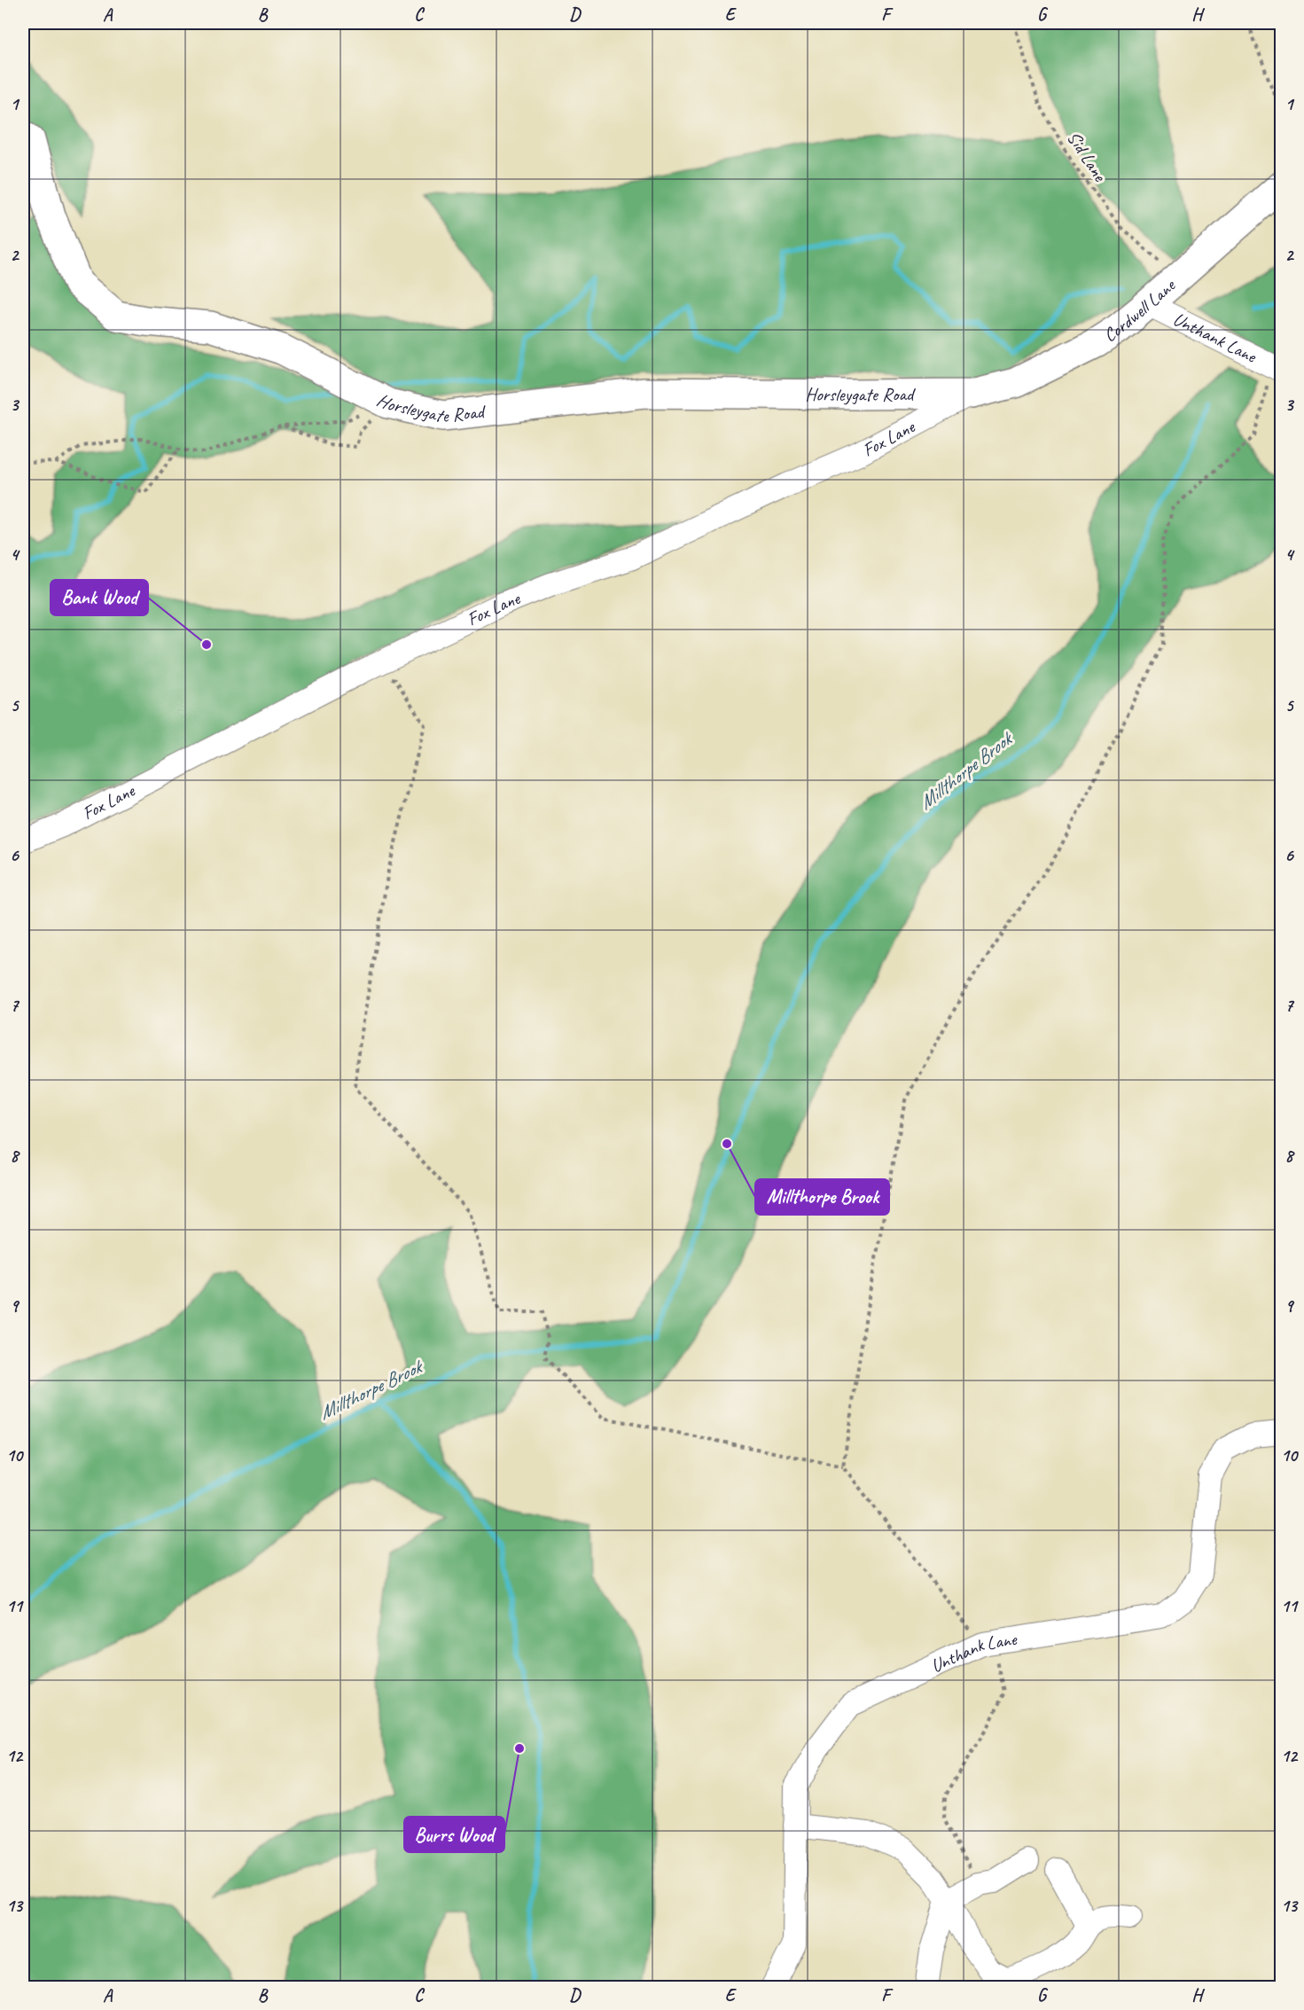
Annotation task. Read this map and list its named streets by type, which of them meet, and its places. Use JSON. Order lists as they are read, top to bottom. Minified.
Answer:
{"streets":{"main road":["Cordwell Lane","Horsleygate Road"],"street":["Unthank Lane","Fox Lane"],"path":["Sid Lane"]},"crossings":[["Sid Lane","Cordwell Lane"],["Cordwell Lane","Unthank Lane"],["Cordwell Lane","Horsleygate Road"],["Cordwell Lane","Fox Lane"],["Horsleygate Road","Fox Lane"]],"water":["Millthorpe Brook"],"places":["Bank Wood","Millthorpe Brook","Burrs Wood"],"grid":{"columns":["A","B","C","D","E","F","G","H"],"rows":["1","2","3","4","5","6","7","8","9","10","11","12","13"]}}
